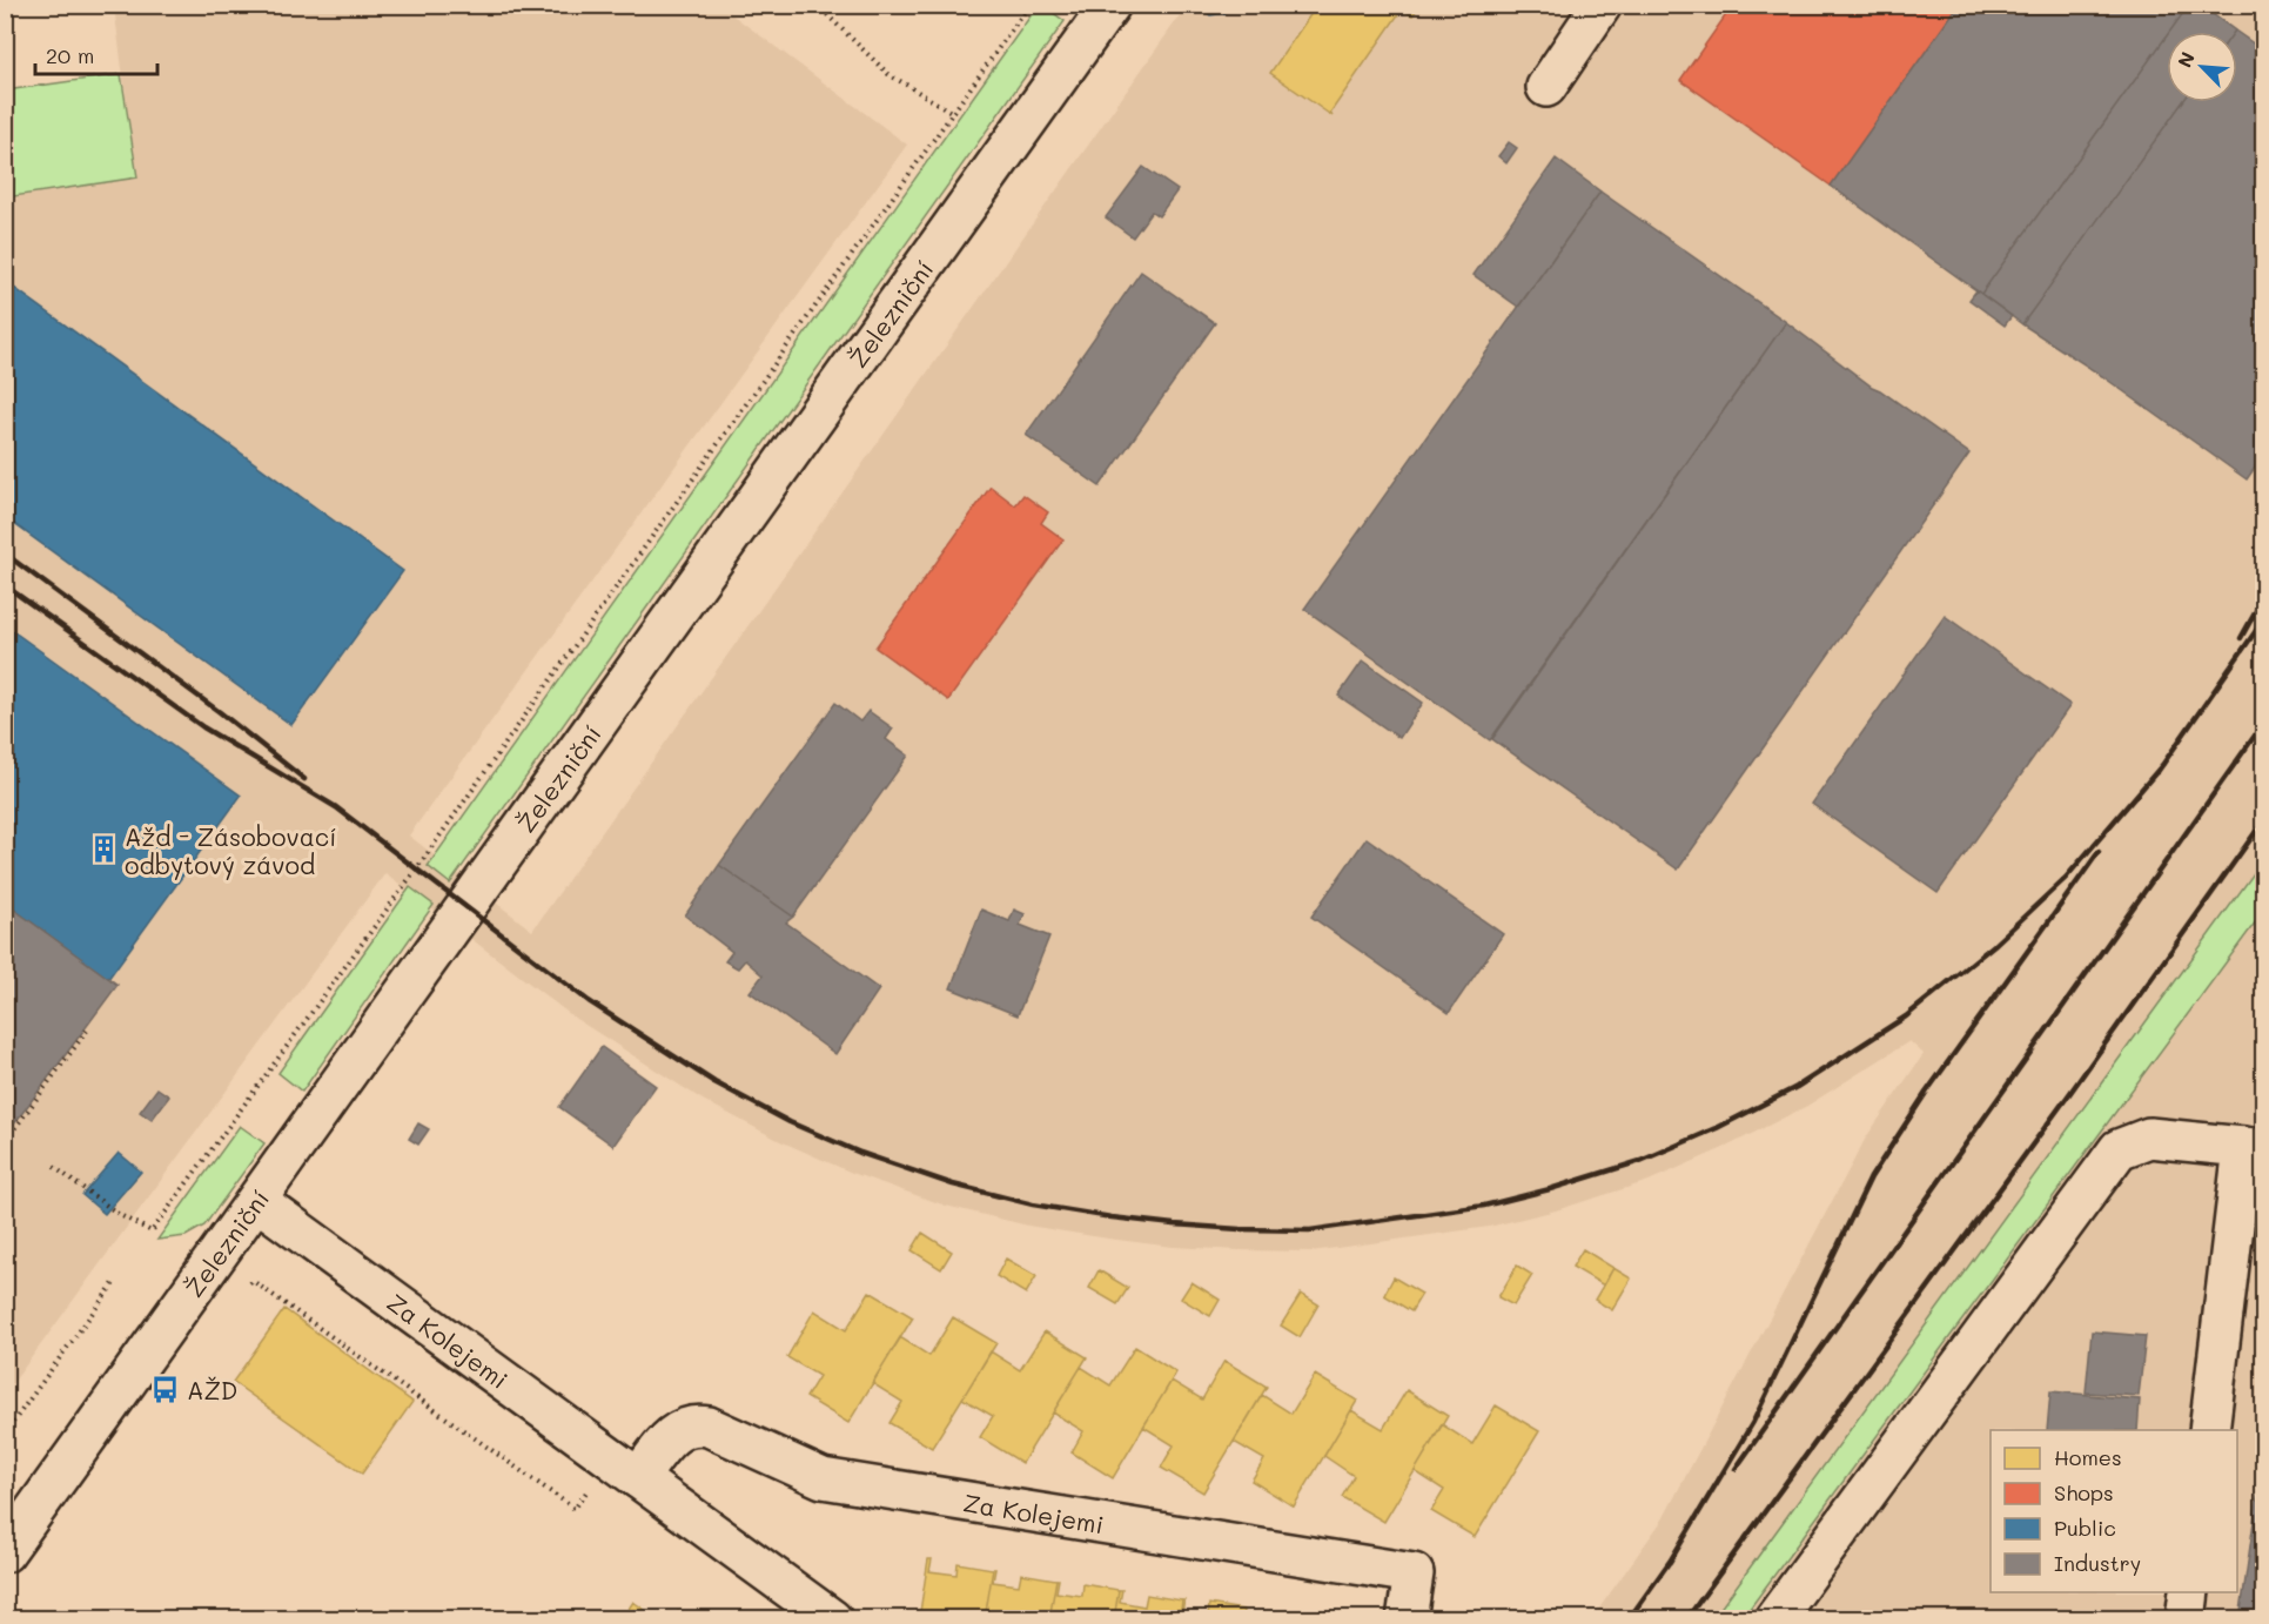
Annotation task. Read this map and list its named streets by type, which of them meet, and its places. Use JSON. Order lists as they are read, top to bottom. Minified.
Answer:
{"streets":{"street":["Železniční","Za Kolejemi"]},"crossings":[["Železniční","Za Kolejemi"]],"places":{"building":["Ažd - Zásobovací odbytový závod"],"bus stop":["AŽD"]},"legend":["Homes","Shops","Public","Industry"],"scale_bar":"20 m","north":"top left"}
